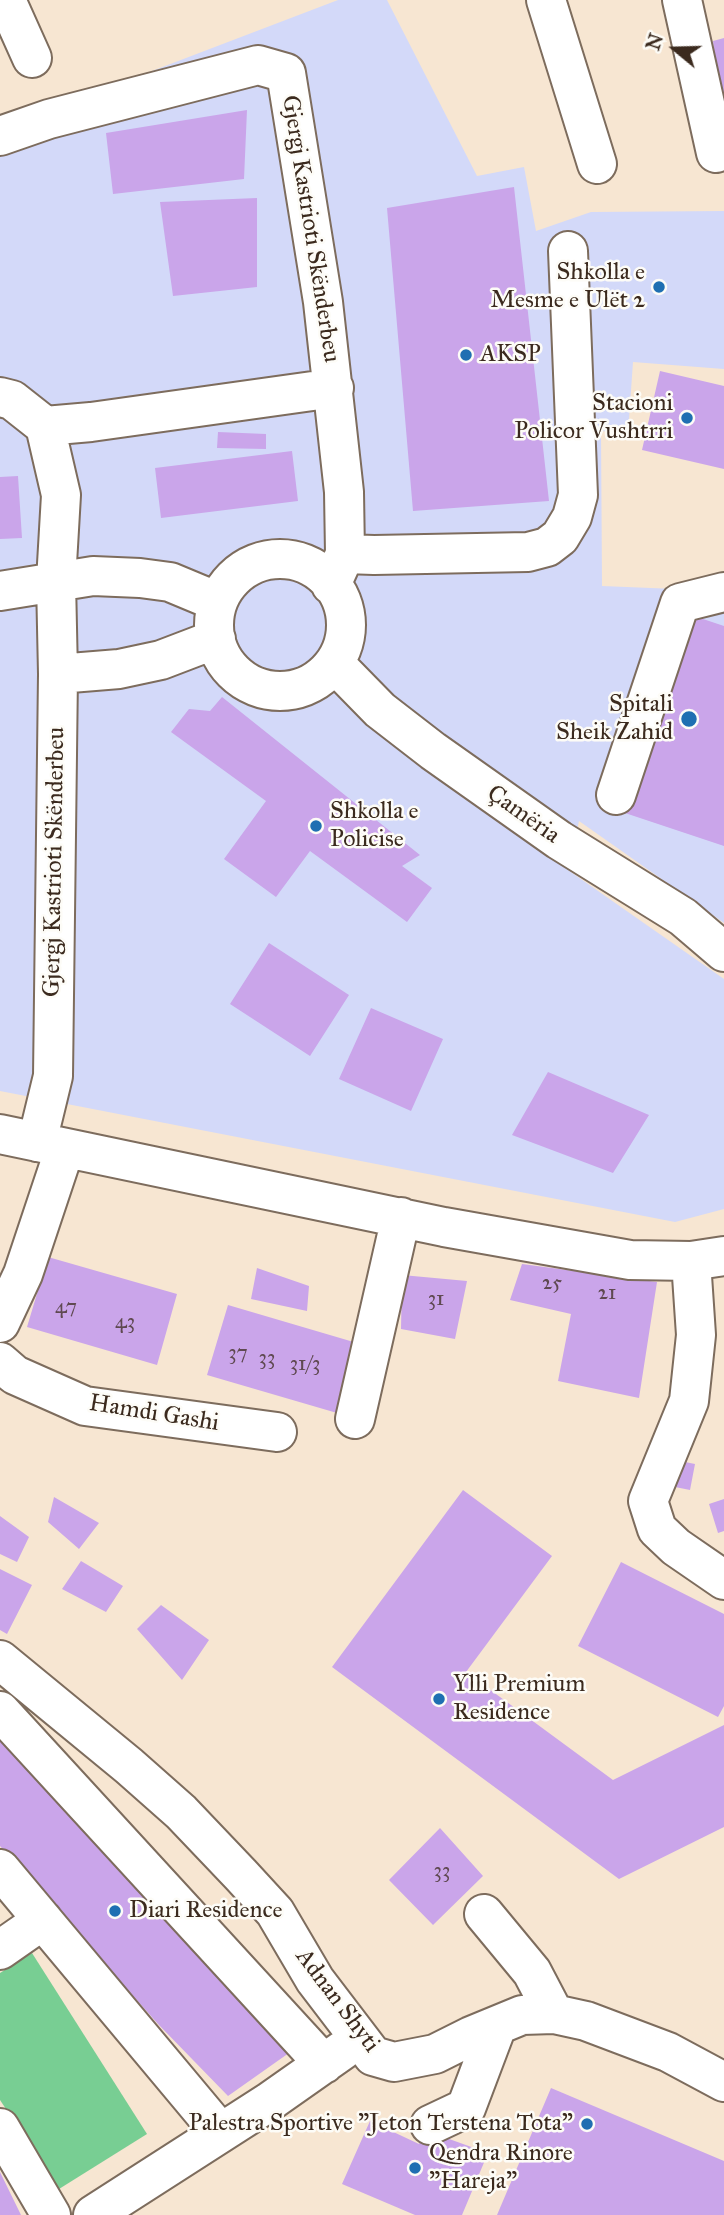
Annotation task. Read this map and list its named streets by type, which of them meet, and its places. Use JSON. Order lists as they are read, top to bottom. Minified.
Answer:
{"streets":{"street":["Gjergj Kastrioti Skënderbeu","Çamëria","Hamdi Gashi","Adnan Shyti"]},"places":["Shkolla e Mesme e Ulët 2","AKSP","Stacioni Policor Vushtrri","Spitali Sheik Zahid","Shkolla e Policise","Ylli Premium Residence","Diari Residence","Palestra Sportive \"Jeton Terstena Tota\"","Qendra Rinore \"Hareja\""],"house_numbers":["25","21","31","47","43","37","33","31/3","33"],"north":"left"}
